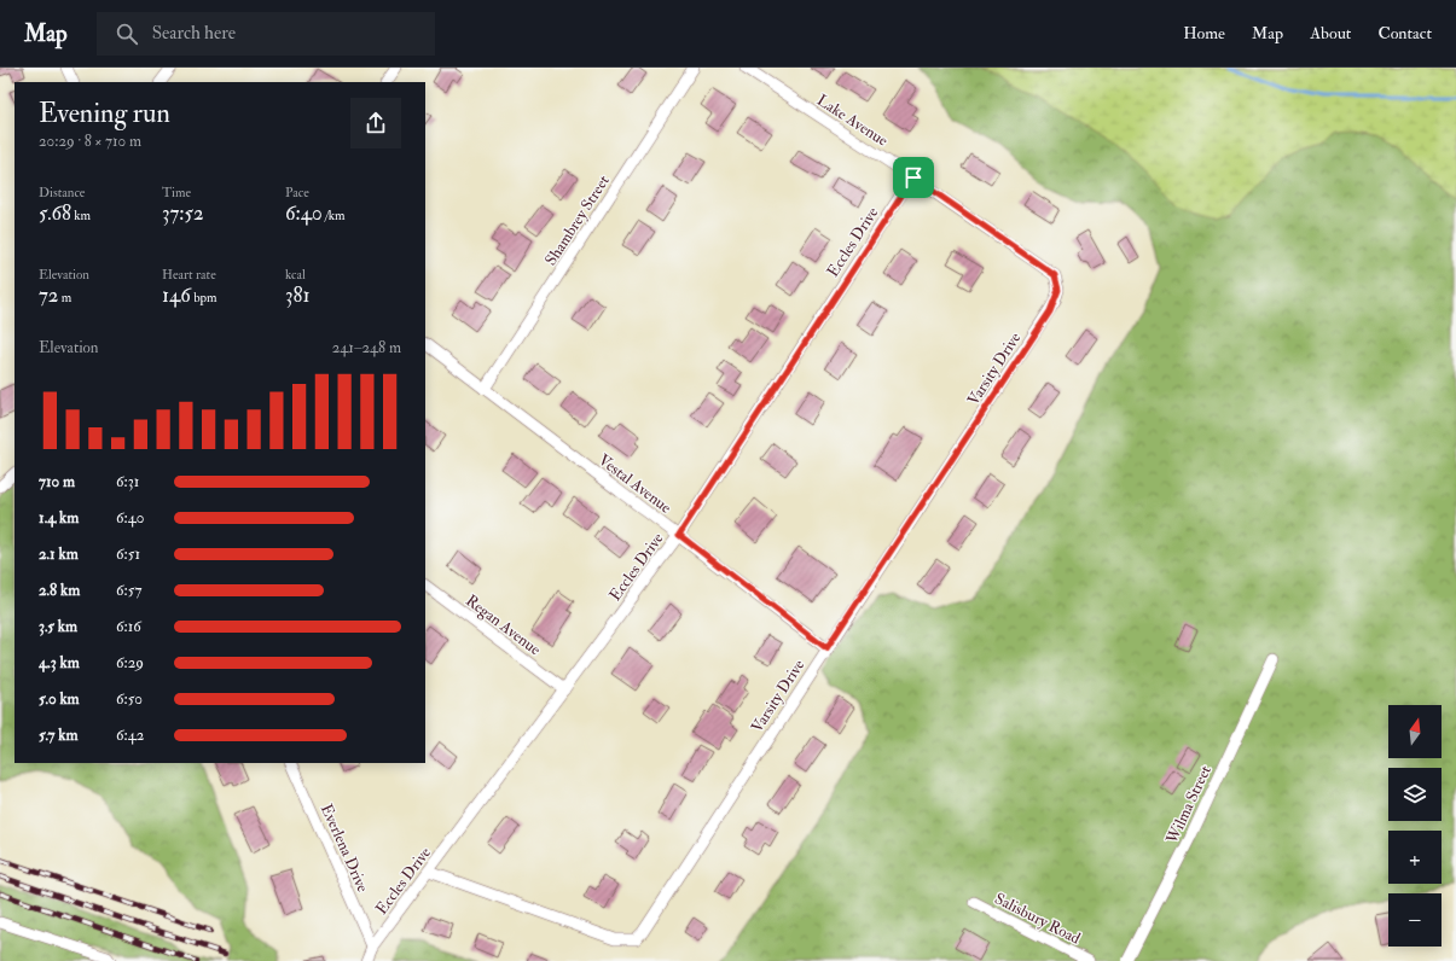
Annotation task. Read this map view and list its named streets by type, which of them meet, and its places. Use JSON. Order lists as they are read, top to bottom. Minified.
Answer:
{"streets":{"street":["Lake Avenue","Shambrey Street","Eccles Drive","Varsity Drive","Vestal Avenue","Regan Avenue","Wilma Street","Everlena Drive","Salisbury Road"]},"crossings":[["Lake Avenue","Eccles Drive"],["Lake Avenue","Varsity Drive"],["Shambrey Street","Vestal Avenue"],["Eccles Drive","Varsity Drive"],["Eccles Drive","Vestal Avenue"],["Eccles Drive","Regan Avenue"],["Eccles Drive","Everlena Drive"],["Varsity Drive","Vestal Avenue"]],"north":"top","page":{"header":"Map","search":"Search here","nav":["Home","Map","About","Contact"],"heading":["Evening run","20:29 · 8 × 710 m"],"stats":[["Distance","5.68 km"],["Time","37:52"],["Pace","6:40 /km"],["Elevation","72 m"],["Heart rate","146 bpm"],["kcal","381"]],"chart":["Elevation","241–248 m"],"list":[{"name":"710 m","note":"6:31"},{"name":"1.4 km","note":"6:40"},{"name":"2.1 km","note":"6:51"},{"name":"2.8 km","note":"6:57"},{"name":"3.5 km","note":"6:16"},{"name":"4.3 km","note":"6:29"},{"name":"5.0 km","note":"6:50"},{"name":"5.7 km","note":"6:42"}],"map_buttons":["+","−"]}}
